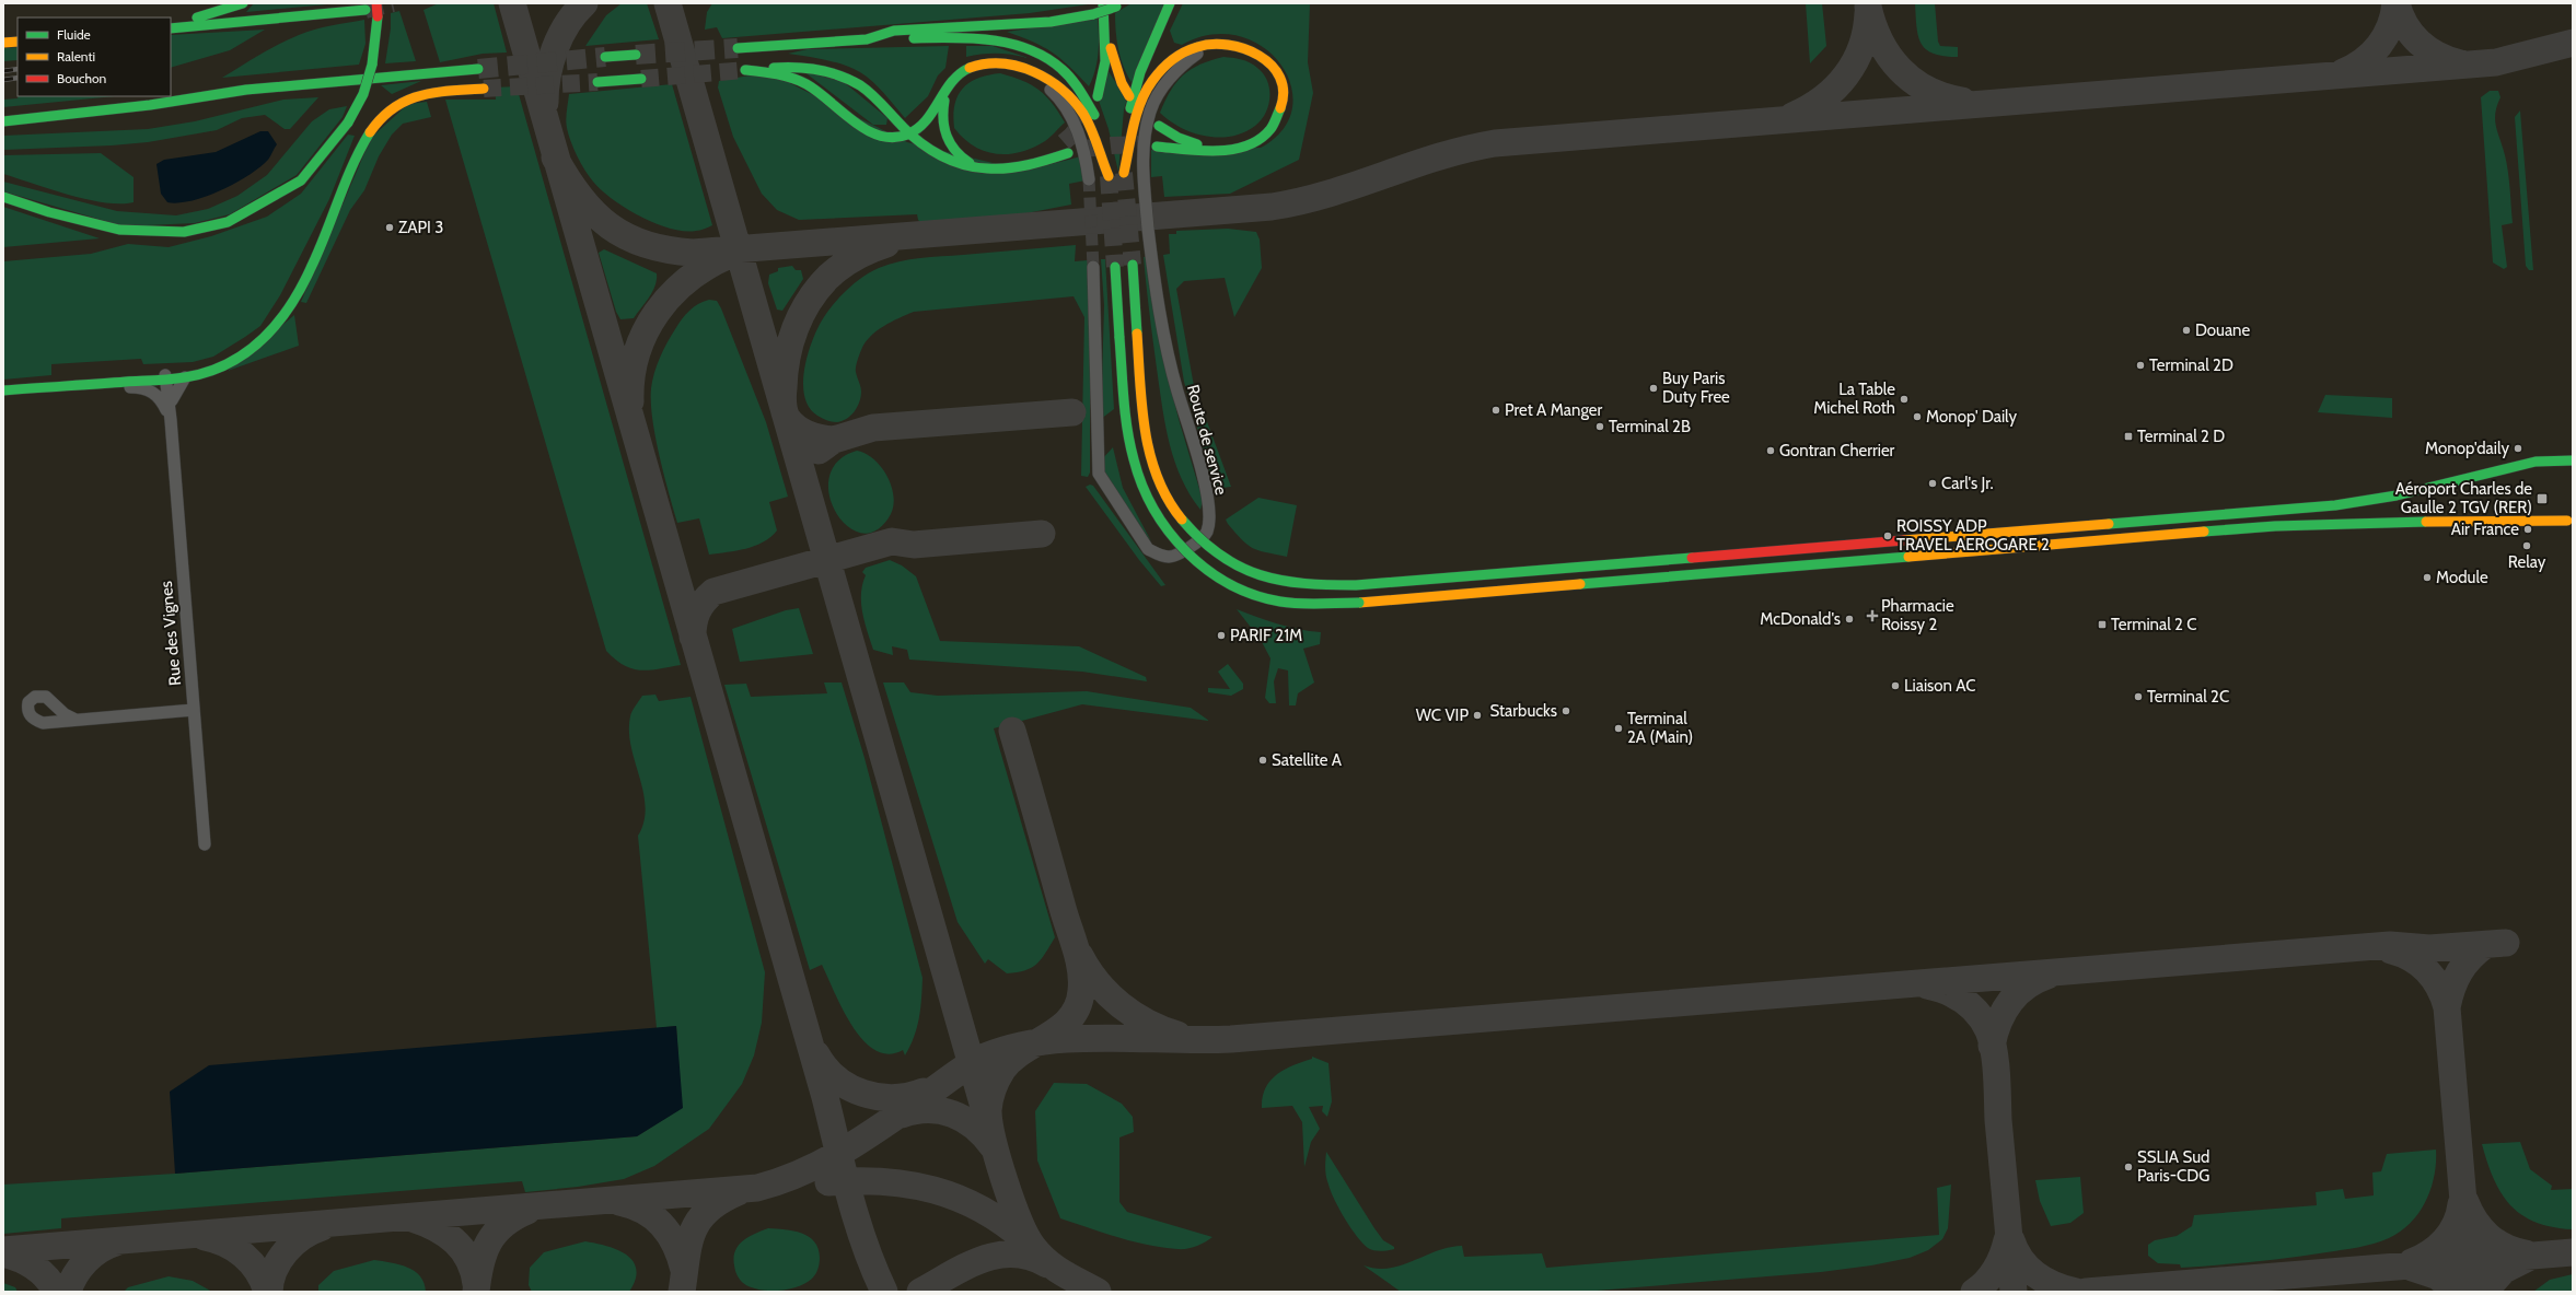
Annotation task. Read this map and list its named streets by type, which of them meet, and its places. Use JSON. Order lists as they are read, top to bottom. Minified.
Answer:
{"streets":{"street":["Route de service","Rue des Vignes"]},"places":{"other":["ZAPI 3","Douane","Terminal 2D","Buy Paris Duty Free","La Table Michel Roth","Pret A Manger","Monop' Daily","Terminal 2B","Monop'daily","Gontran Cherrier","Carl's Jr.","Air France","ROISSY ADP TRAVEL AEROGARE 2","Relay","Module","McDonald's","PARIF 21M","Liaison AC","Terminal 2C","Starbucks","WC VIP","Terminal 2A (Main)","Satellite A","SSLIA Sud Paris-CDG"],"transit":["Terminal 2 D","Aéroport Charles de Gaulle 2 TGV (RER)","Terminal 2 C"],"health":["Pharmacie Roissy 2"]},"legend":["Fluide","Ralenti","Bouchon"]}
